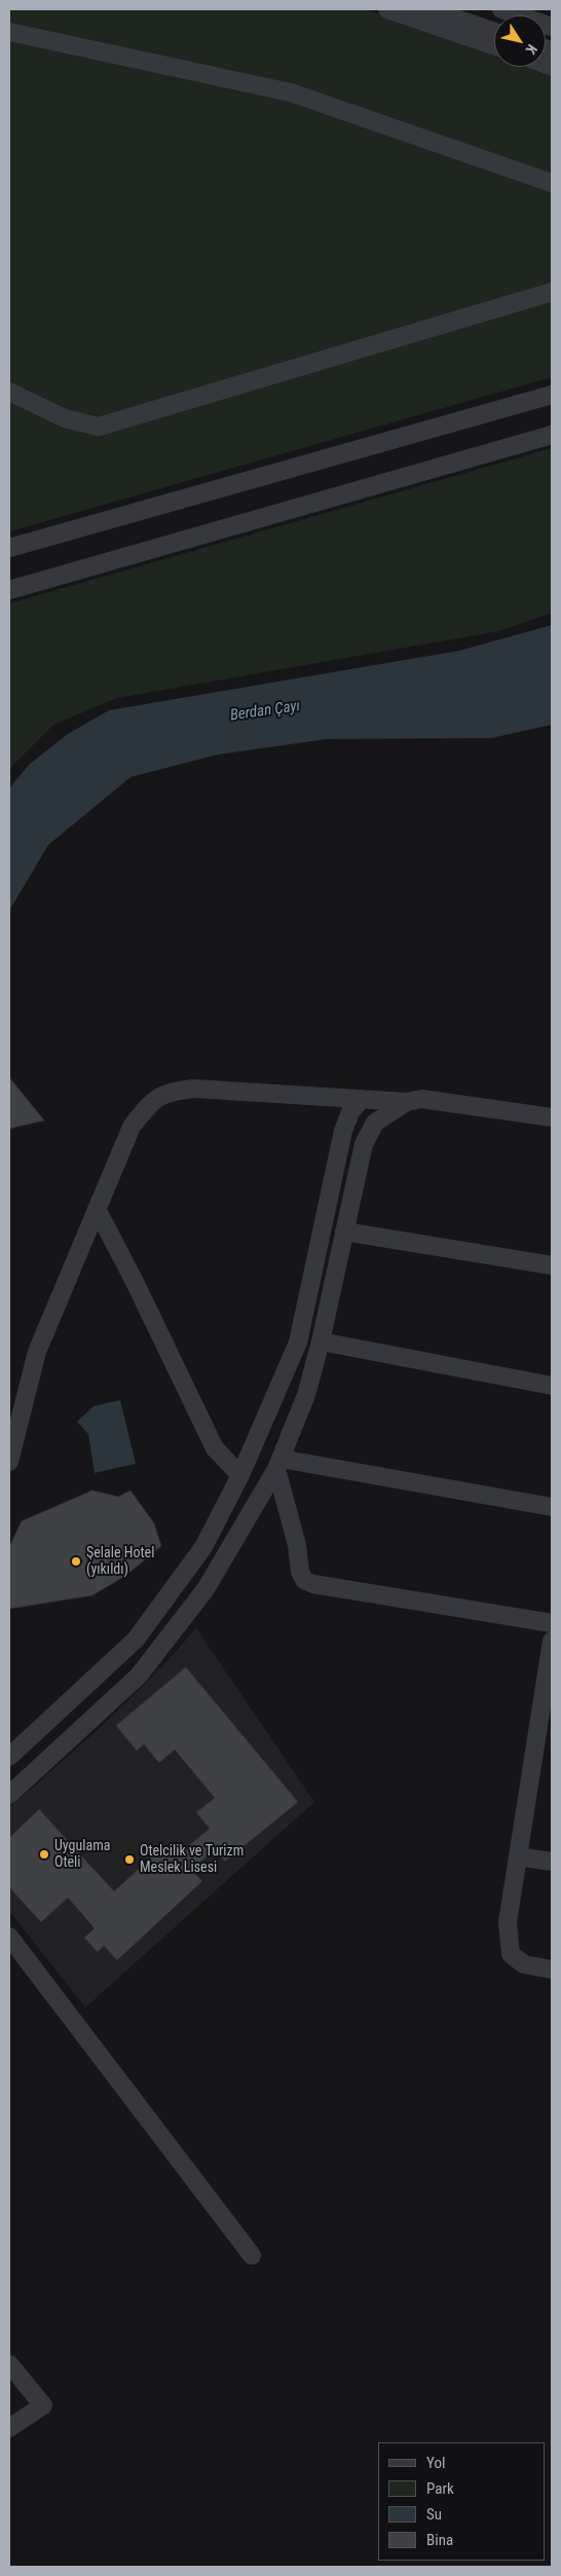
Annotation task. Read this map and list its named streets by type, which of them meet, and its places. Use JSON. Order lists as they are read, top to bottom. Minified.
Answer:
{"water":["Berdan Çayı"],"places":["Şelale Hotel (yıkıldı)","Uygulama Oteli","Otelcilik ve Turizm Meslek Lisesi"],"legend":["Yol","Park","Su","Bina"],"north":"bottom right"}
